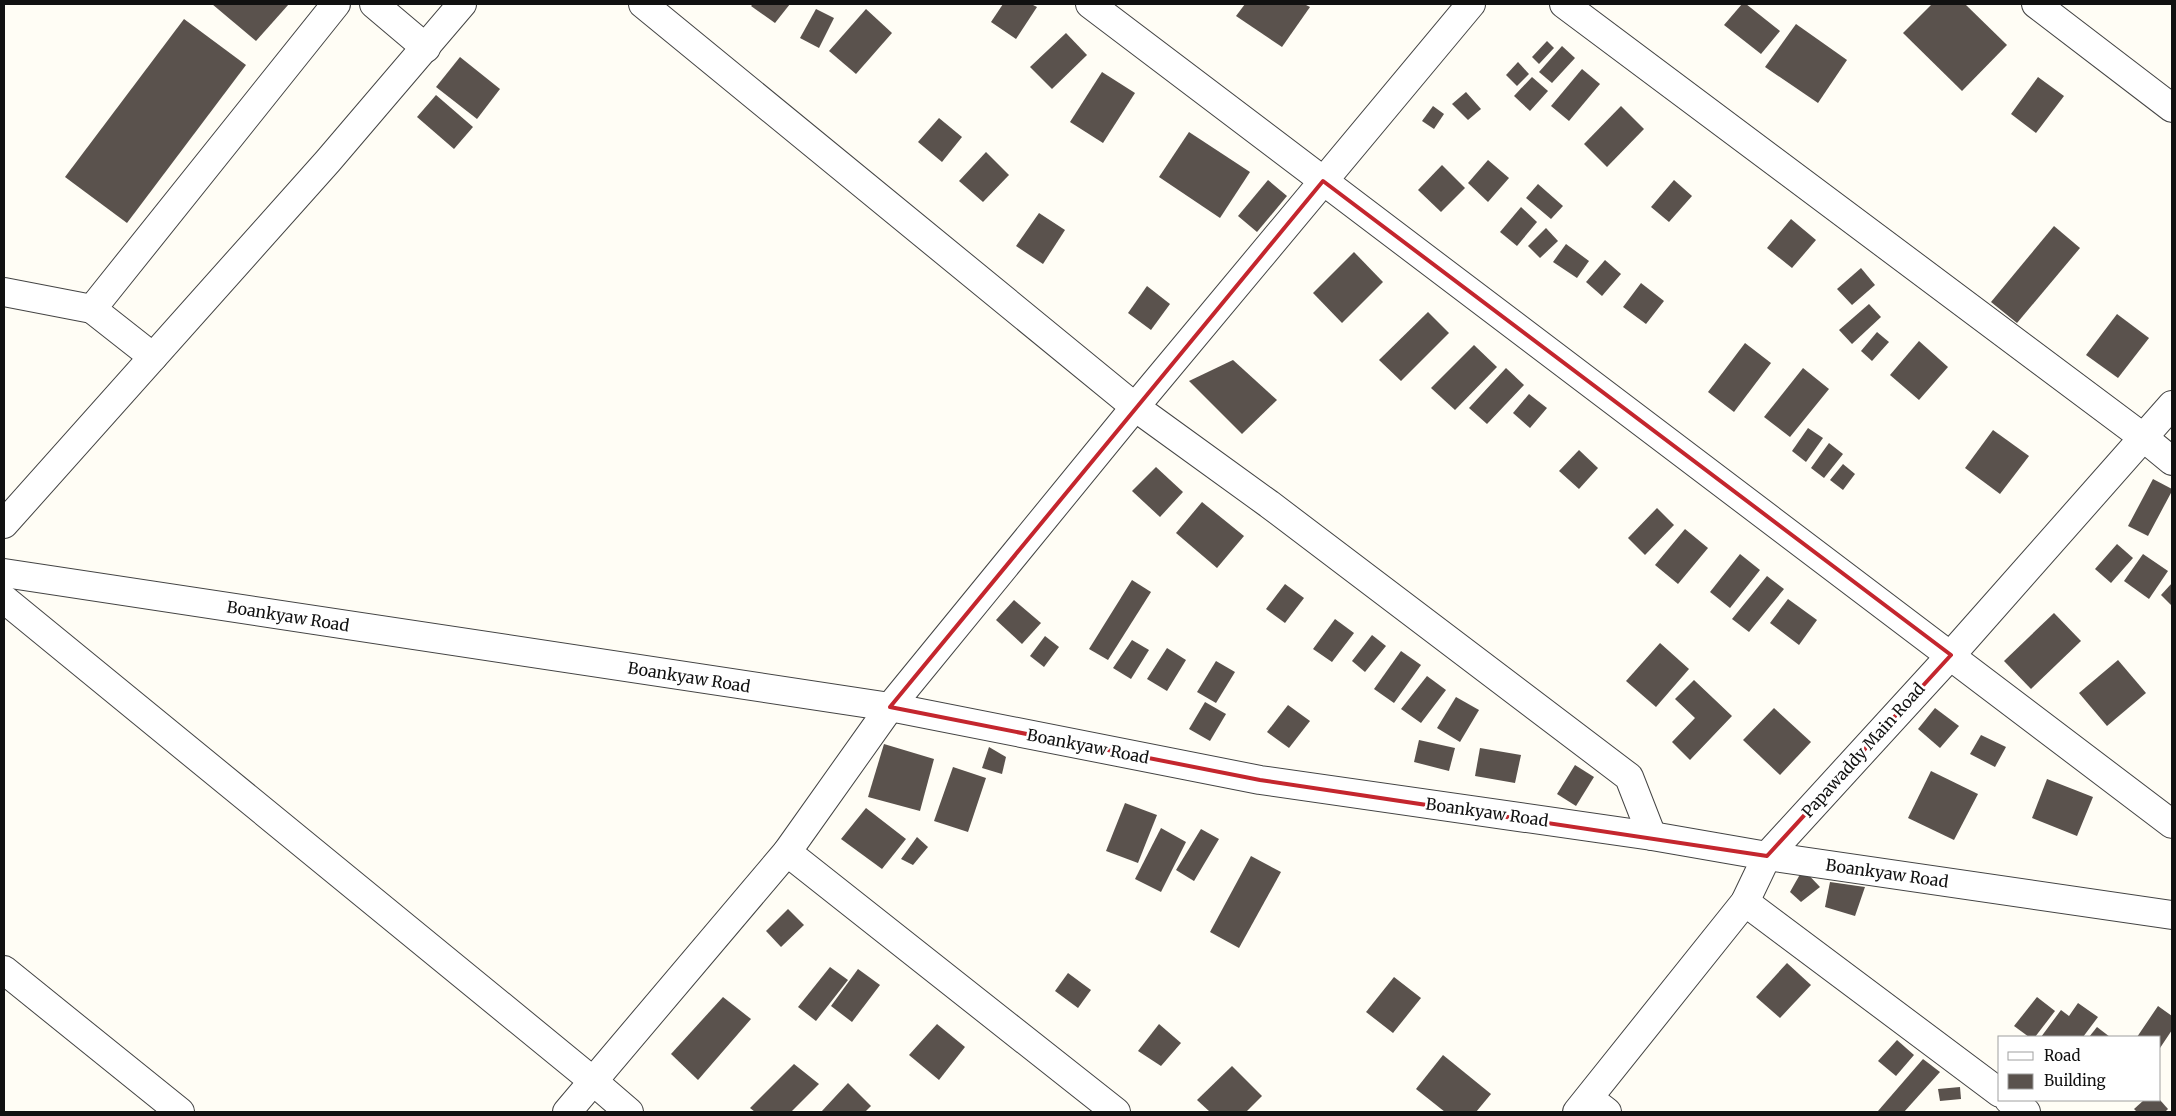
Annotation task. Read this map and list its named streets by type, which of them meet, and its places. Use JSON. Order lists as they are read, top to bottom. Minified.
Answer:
{"streets":{"street":["Boankyaw Road","Papawaddy Main Road"]},"crossings":[["Boankyaw Road","Papawaddy Main Road"]],"legend":["Road","Building"]}
